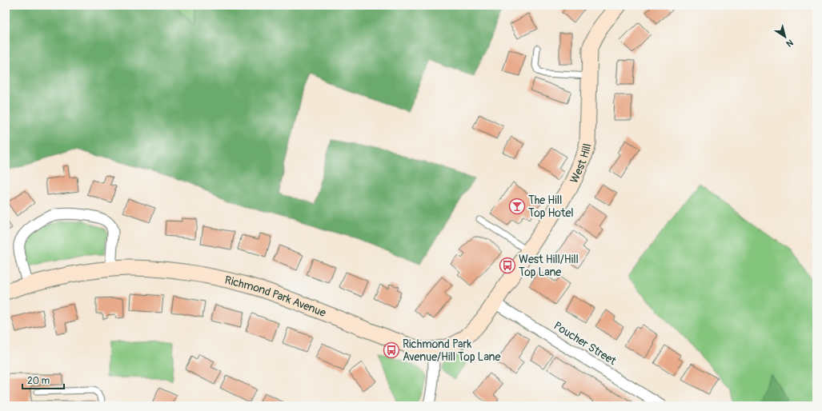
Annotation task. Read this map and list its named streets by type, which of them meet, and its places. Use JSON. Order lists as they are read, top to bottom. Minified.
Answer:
{"streets":{"street":["West Hill","Richmond Park Avenue","Poucher Street"]},"crossings":[["West Hill","Richmond Park Avenue"],["West Hill","Poucher Street"]],"places":{"bar":["The Hill Top Hotel"],"bus stop":["West Hill/Hill Top Lane","Richmond Park Avenue/Hill Top Lane"]},"scale_bar":"20 m","north":"bottom right"}
